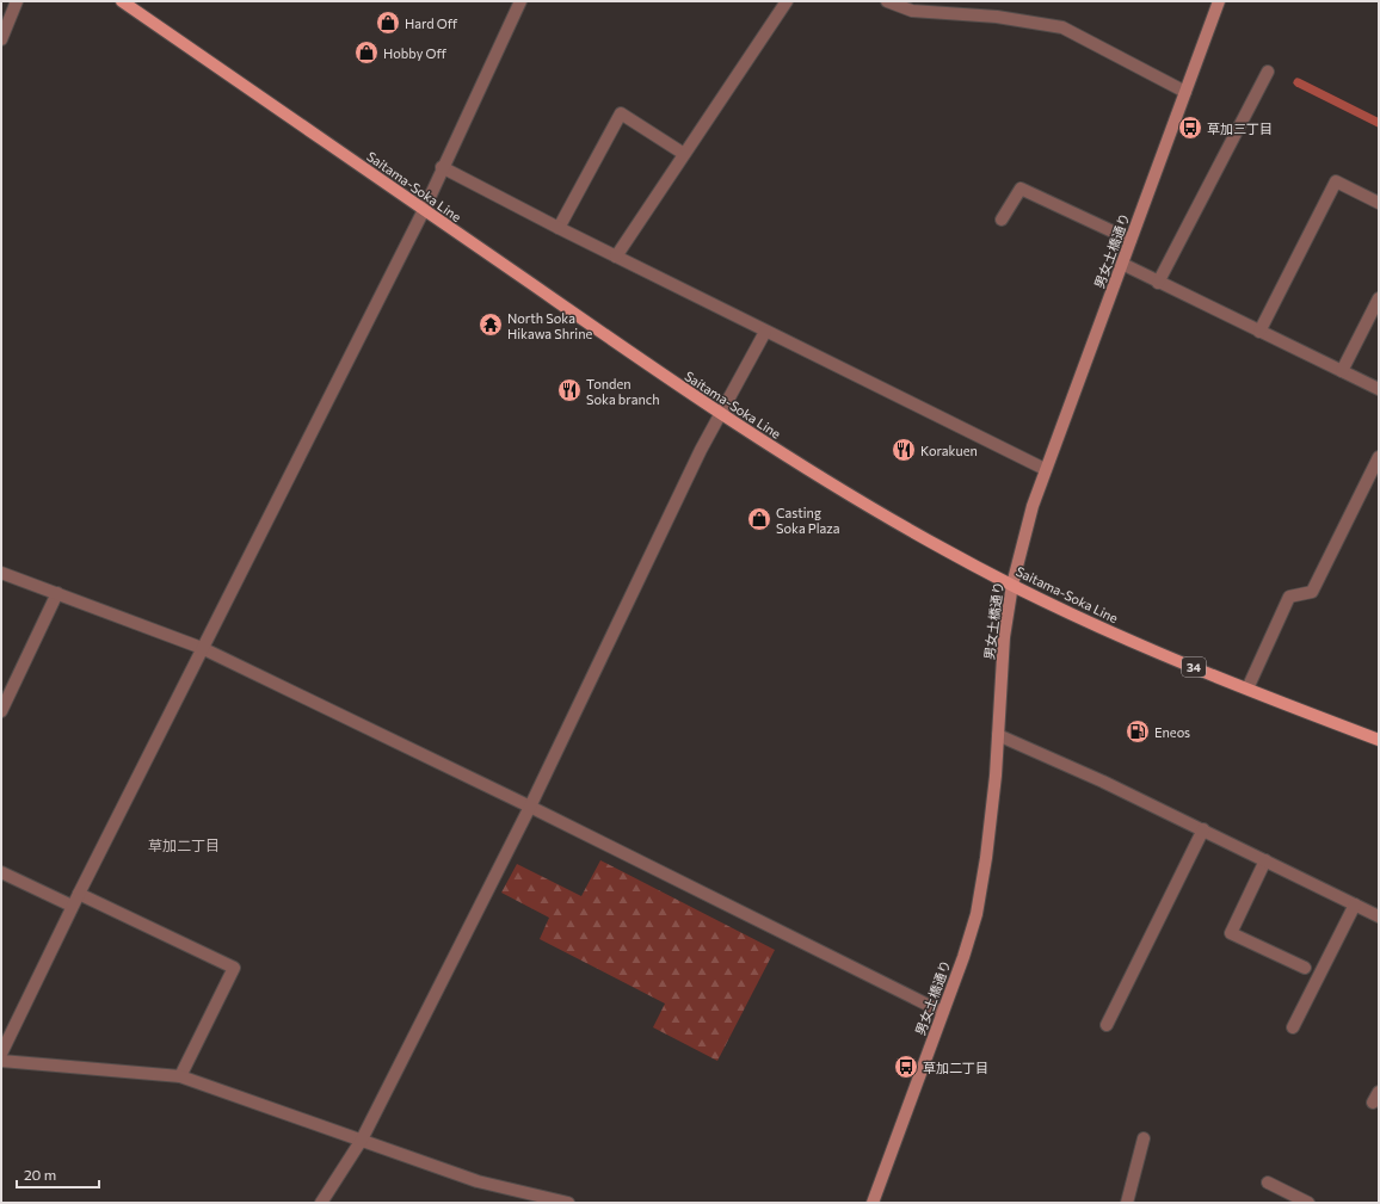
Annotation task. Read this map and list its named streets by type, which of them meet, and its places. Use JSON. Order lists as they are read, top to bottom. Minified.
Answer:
{"streets":{"main road":["Saitama-Soka Line","34"],"street":["男女土橋通り"]},"crossings":[["Saitama-Soka Line","男女土橋通り"]],"districts":["草加二丁目"],"places":{"shop":["Hard Off","Hobby Off","Casting Soka Plaza"],"bus stop":["草加三丁目","草加二丁目"],"temple":["North Soka Hikawa Shrine"],"restaurant":["Tonden Soka branch","Korakuen"],"fuel station":["Eneos"]},"scale_bar":"20 m"}
